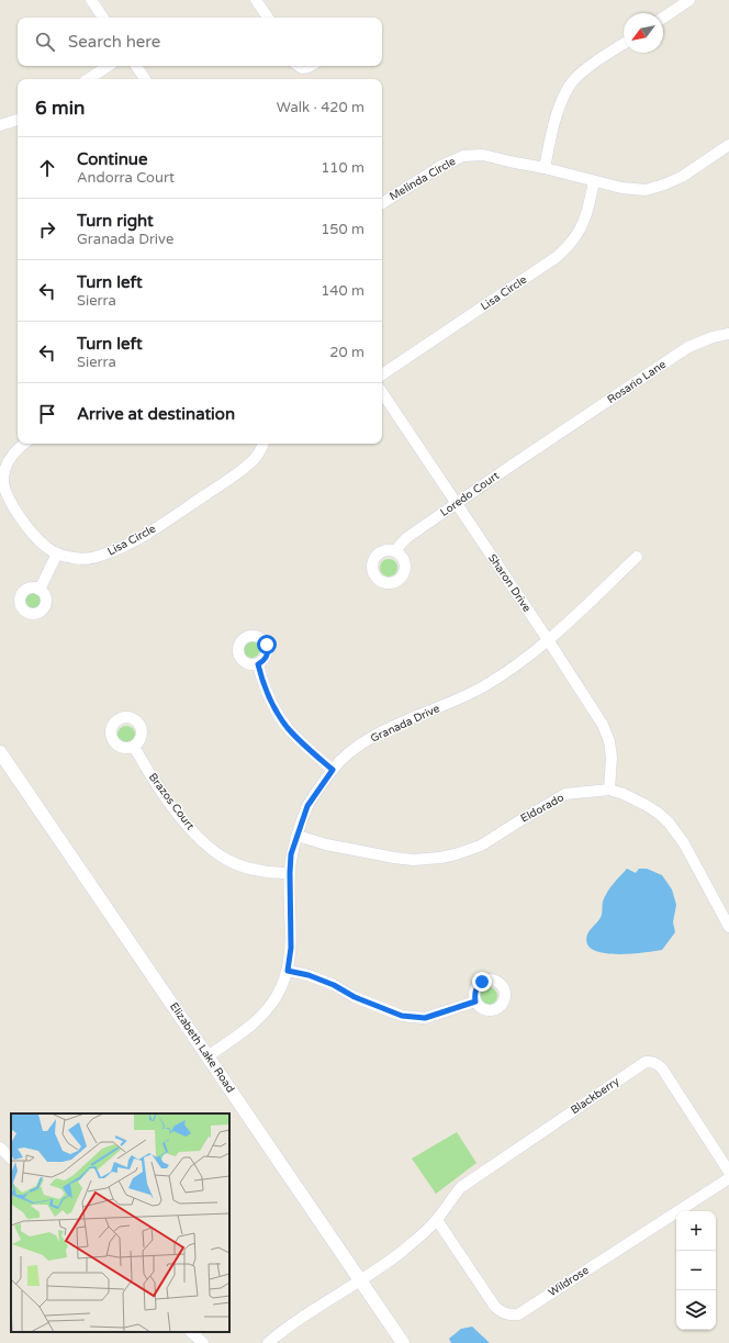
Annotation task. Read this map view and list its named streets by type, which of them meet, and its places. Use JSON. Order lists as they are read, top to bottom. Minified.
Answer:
{"streets":{"street":["Melinda Circle","Lisa Circle","Rosario Lane","Loredo Court","Sharon Drive","Granada Drive","Brazos Court","Eldorado","Elizabeth Lake Road","Blackberry","Wildrose"]},"crossings":[["Melinda Circle","Lisa Circle"],["Rosario Lane","Loredo Court"],["Loredo Court","Sharon Drive"],["Sharon Drive","Granada Drive"],["Sharon Drive","Eldorado"],["Granada Drive","Brazos Court"],["Granada Drive","Eldorado"],["Granada Drive","Elizabeth Lake Road"],["Blackberry","Wildrose"]],"north":"bottom left","page":{"search":"Search here","heading":["6 min","Walk · 420 m"],"list":[["Continue","Andorra Court","110 m"],["Turn right","Granada Drive","150 m"],["Turn left","Sierra","140 m"],["Turn left","Sierra","20 m"],"Arrive at destination"],"map_buttons":["+","−"]}}
